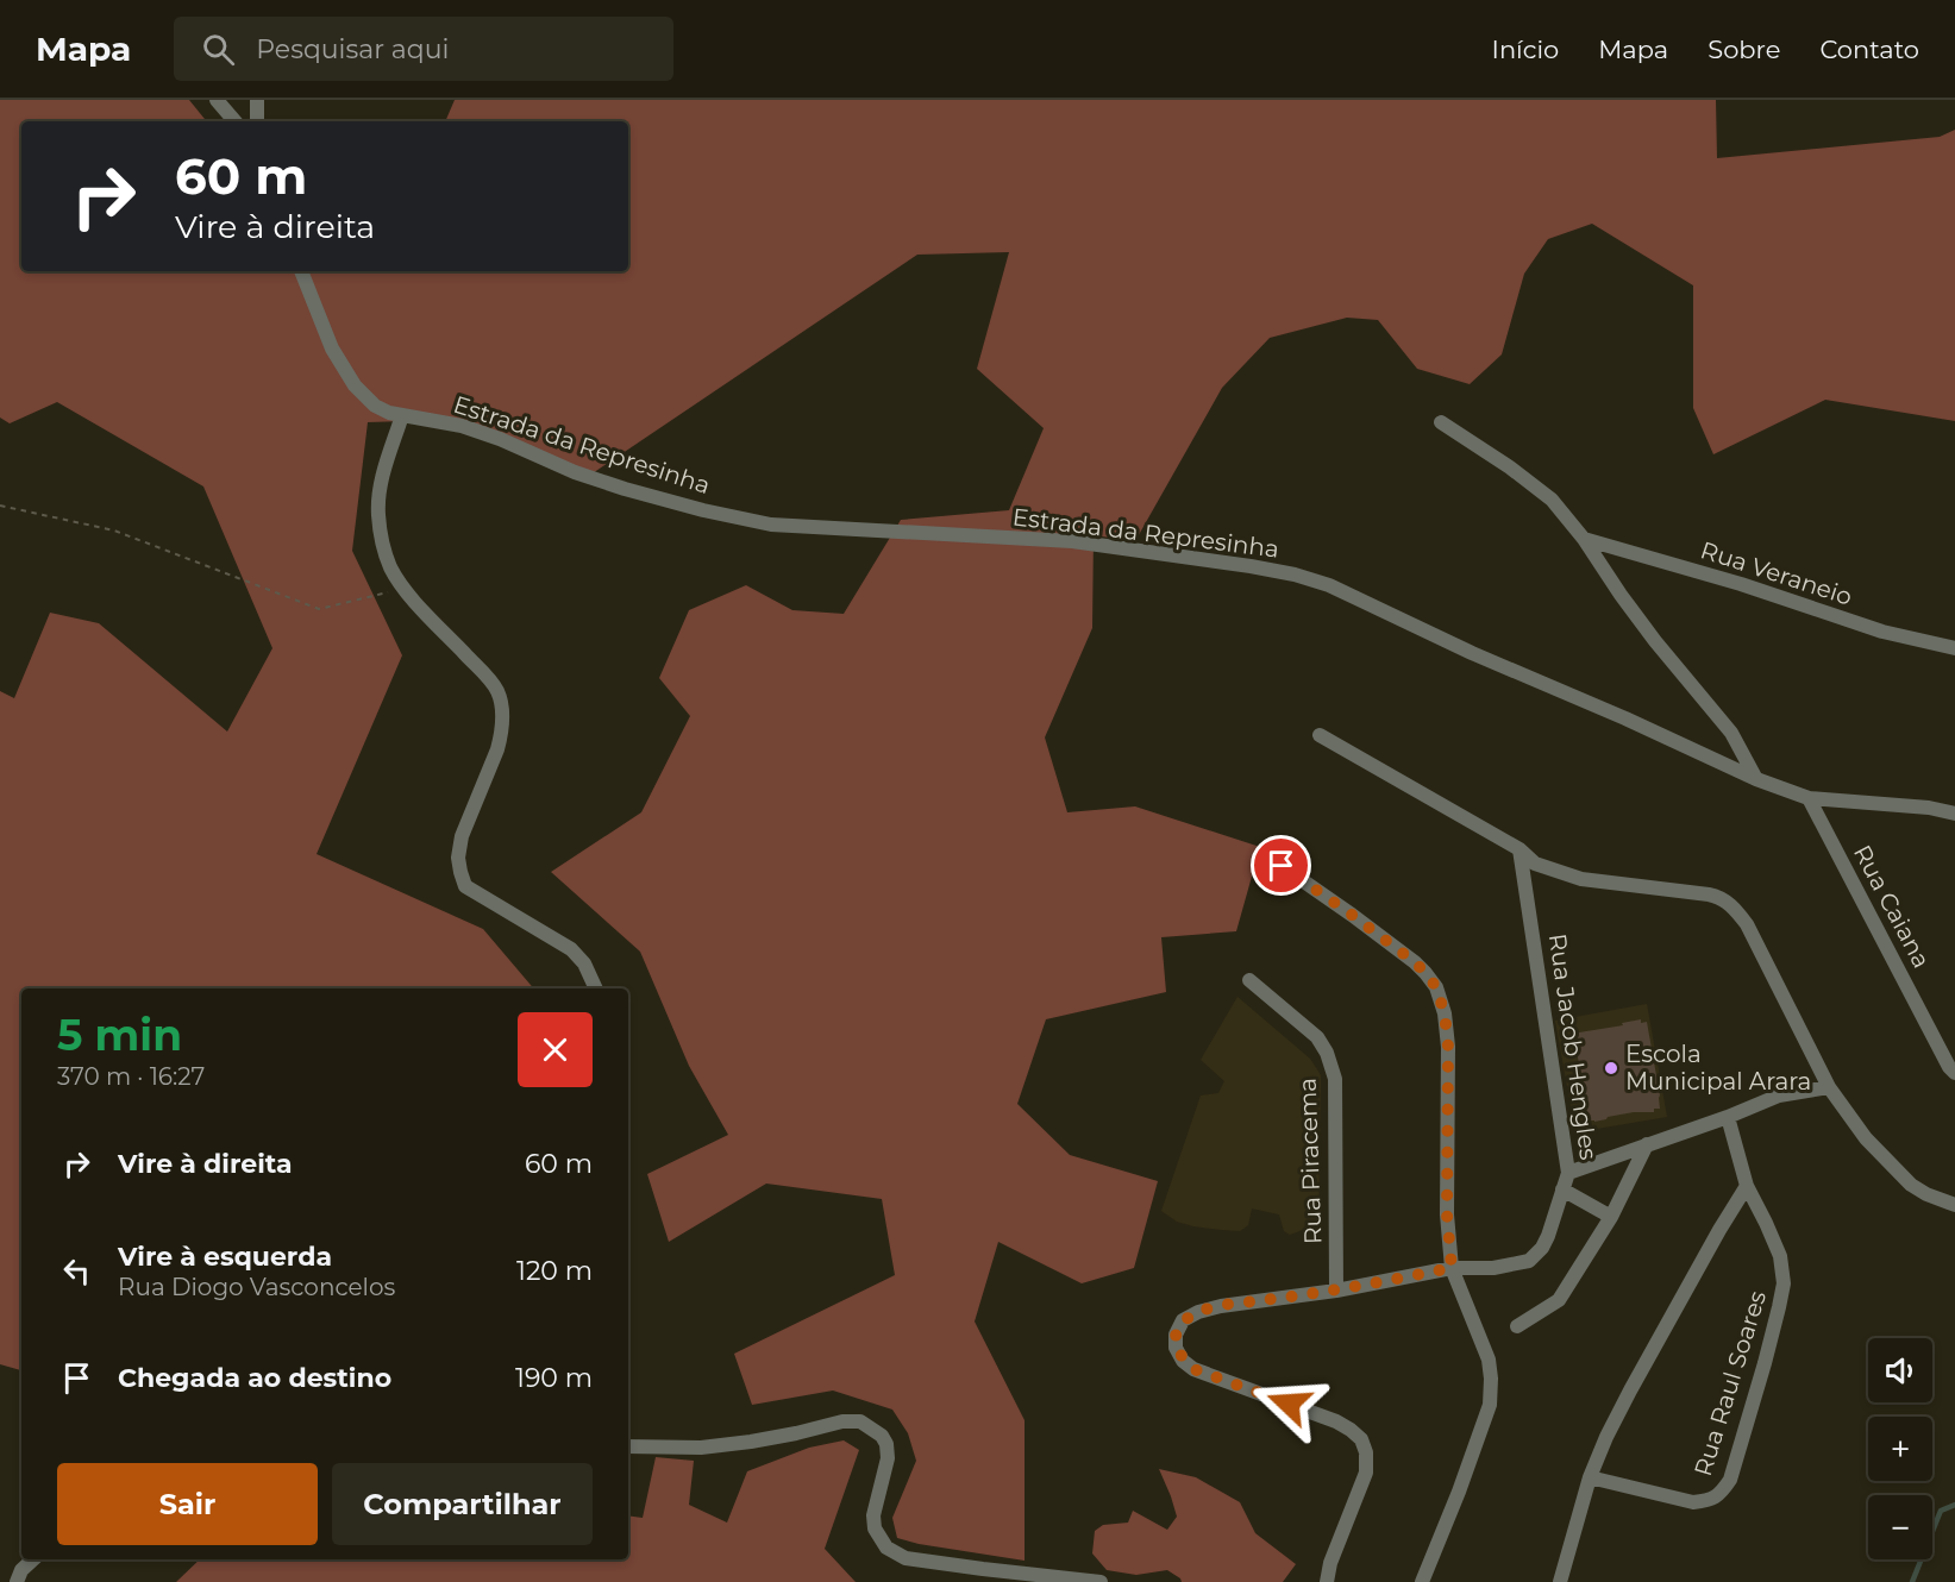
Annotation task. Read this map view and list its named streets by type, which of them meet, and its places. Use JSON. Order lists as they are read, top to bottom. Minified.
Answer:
{"streets":{"street":["Estrada da Represinha","Rua Veraneio","Rua Caiana","Rua Jacob Hengles","Rua Piracema","Rua Raul Soares"]},"crossings":[["Estrada da Represinha","Rua Caiana"]],"places":["Escola Municipal Arara"],"page":{"header":"Mapa","search":"Pesquisar aqui","nav":["Início","Mapa","Sobre","Contato"],"turn":["60 m","Vire à direita"],"heading":["5 min","370 m · 16:27"],"list":[{"name":"Vire à direita","value":"60 m"},{"name":"Vire à esquerda","note":"Rua Diogo Vasconcelos","value":"120 m"},{"name":"Chegada ao destino","value":"190 m"}],"map_buttons":["+","−"],"buttons":["Sair","Compartilhar"]}}
